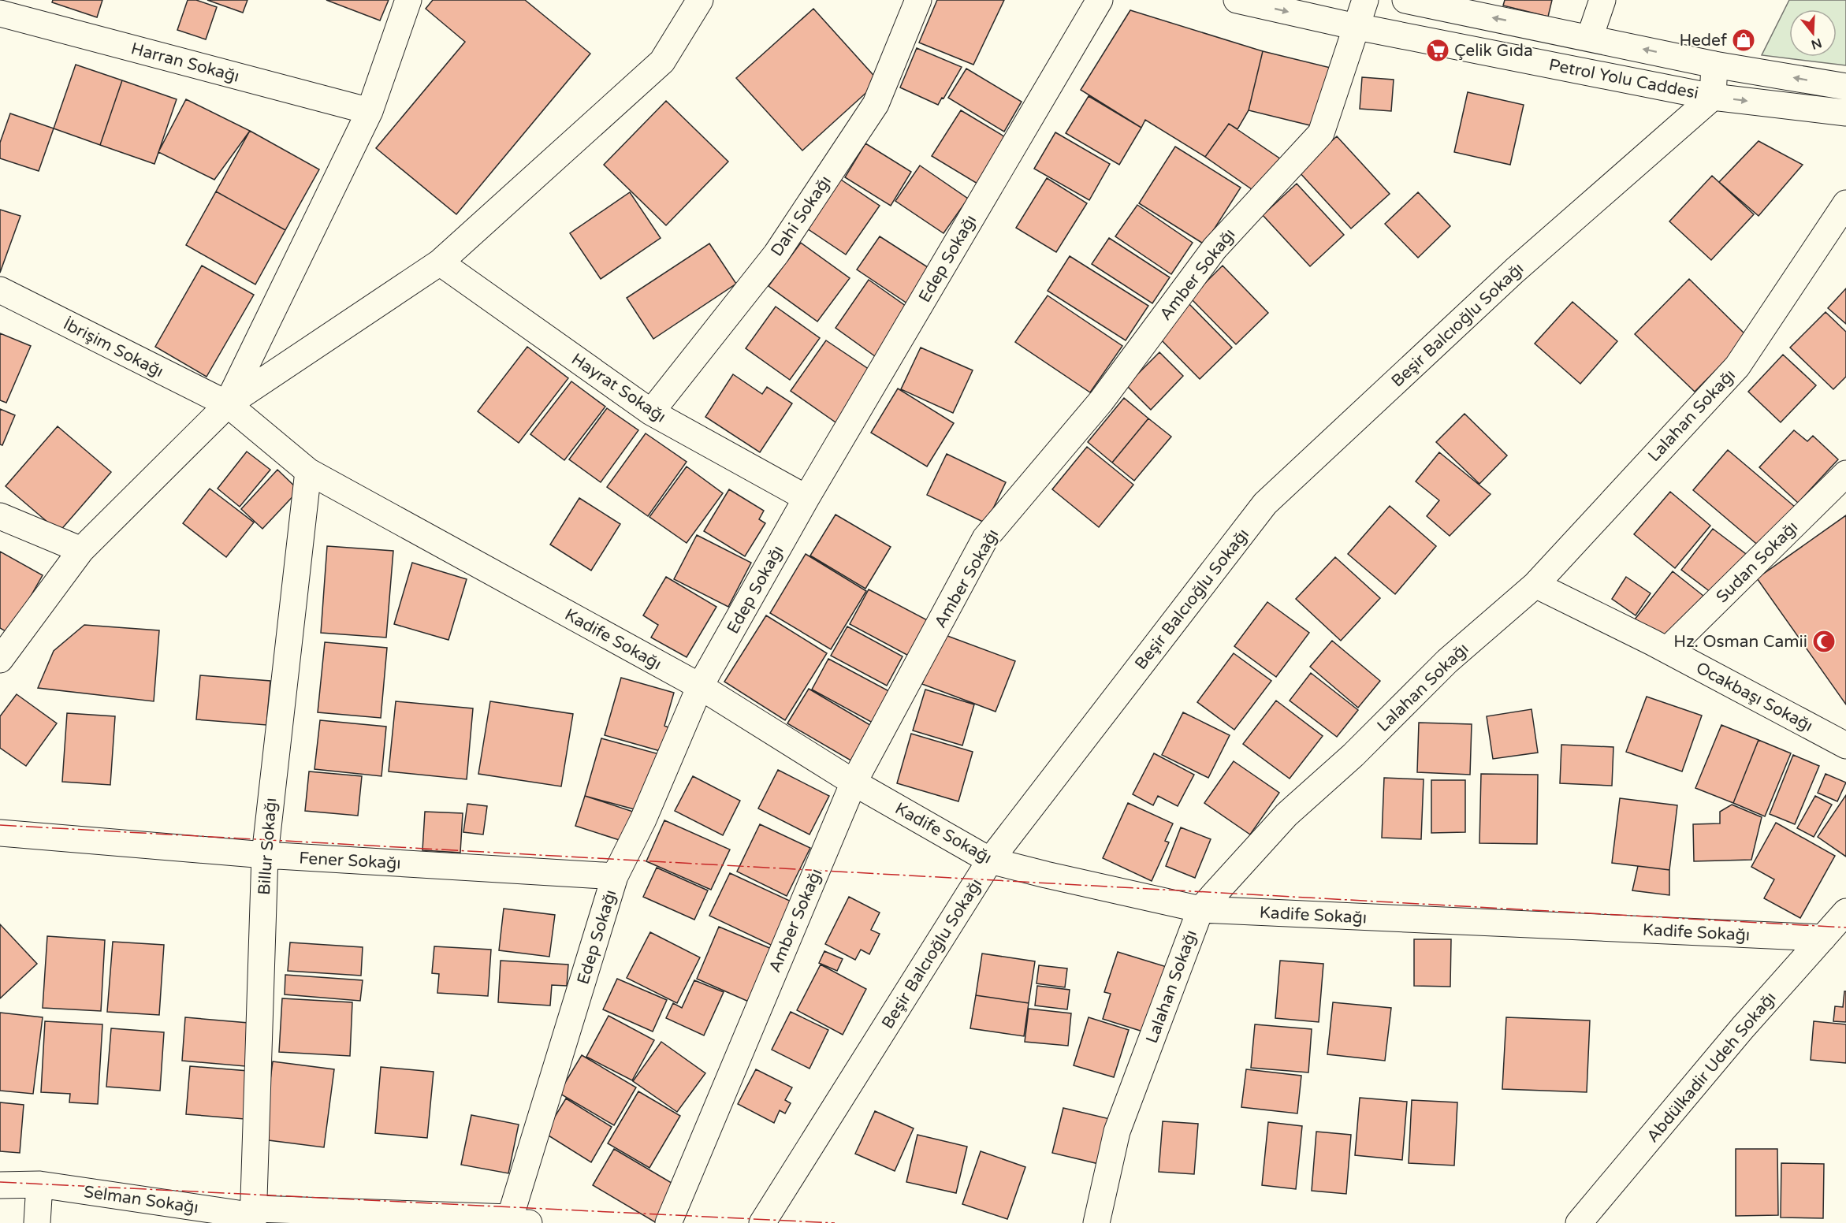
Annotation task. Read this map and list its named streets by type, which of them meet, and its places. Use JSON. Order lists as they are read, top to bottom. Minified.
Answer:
{"streets":{"street":["Harran Sokağı","Petrol Yolu Caddesi","Dahi Sokağı","Edep Sokağı","Amber Sokağı","Beşir Balcıoğlu Sokağı","İbrişim Sokağı","Hayrat Sokağı","Lalahan Sokağı","Sudan Sokağı","Kadife Sokağı","Ocakbaşı Sokağı","Billur Sokağı","Fener Sokağı","Abdülkadir Udeh Sokağı","Selman Sokağı"]},"crossings":[["Petrol Yolu Caddesi","Amber Sokağı"],["Petrol Yolu Caddesi","Beşir Balcıoğlu Sokağı"],["Dahi Sokağı","Hayrat Sokağı"],["Edep Sokağı","Hayrat Sokağı"],["Edep Sokağı","Kadife Sokağı"],["Edep Sokağı","Fener Sokağı"],["Edep Sokağı","Selman Sokağı"],["Amber Sokağı","Kadife Sokağı"],["Beşir Balcıoğlu Sokağı","Kadife Sokağı"],["İbrişim Sokağı","Kadife Sokağı"],["Lalahan Sokağı","Kadife Sokağı"],["Lalahan Sokağı","Ocakbaşı Sokağı"],["Sudan Sokağı","Ocakbaşı Sokağı"],["Kadife Sokağı","Billur Sokağı"],["Kadife Sokağı","Abdülkadir Udeh Sokağı"],["Billur Sokağı","Fener Sokağı"],["Billur Sokağı","Selman Sokağı"]],"places":{"shop":["Hedef"],"supermarket":["Çelik Gıda"],"mosque":["Hz. Osman Camii"]},"north":"bottom"}
